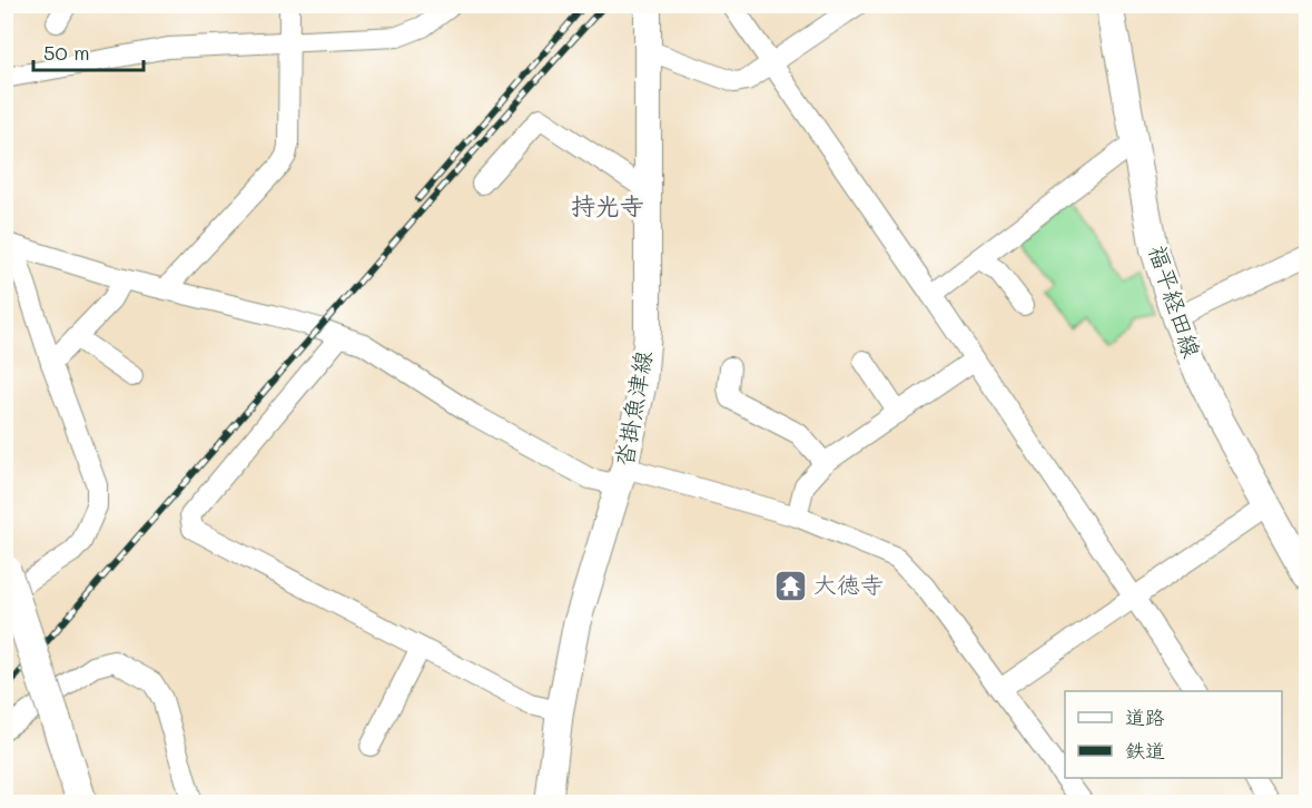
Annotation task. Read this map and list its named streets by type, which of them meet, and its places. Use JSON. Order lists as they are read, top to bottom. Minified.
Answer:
{"streets":{"main road":["福平経田線","沓掛魚津線"]},"districts":["持光寺"],"places":{"temple":["大徳寺"]},"legend":["道路","鉄道"],"scale_bar":"50 m"}
